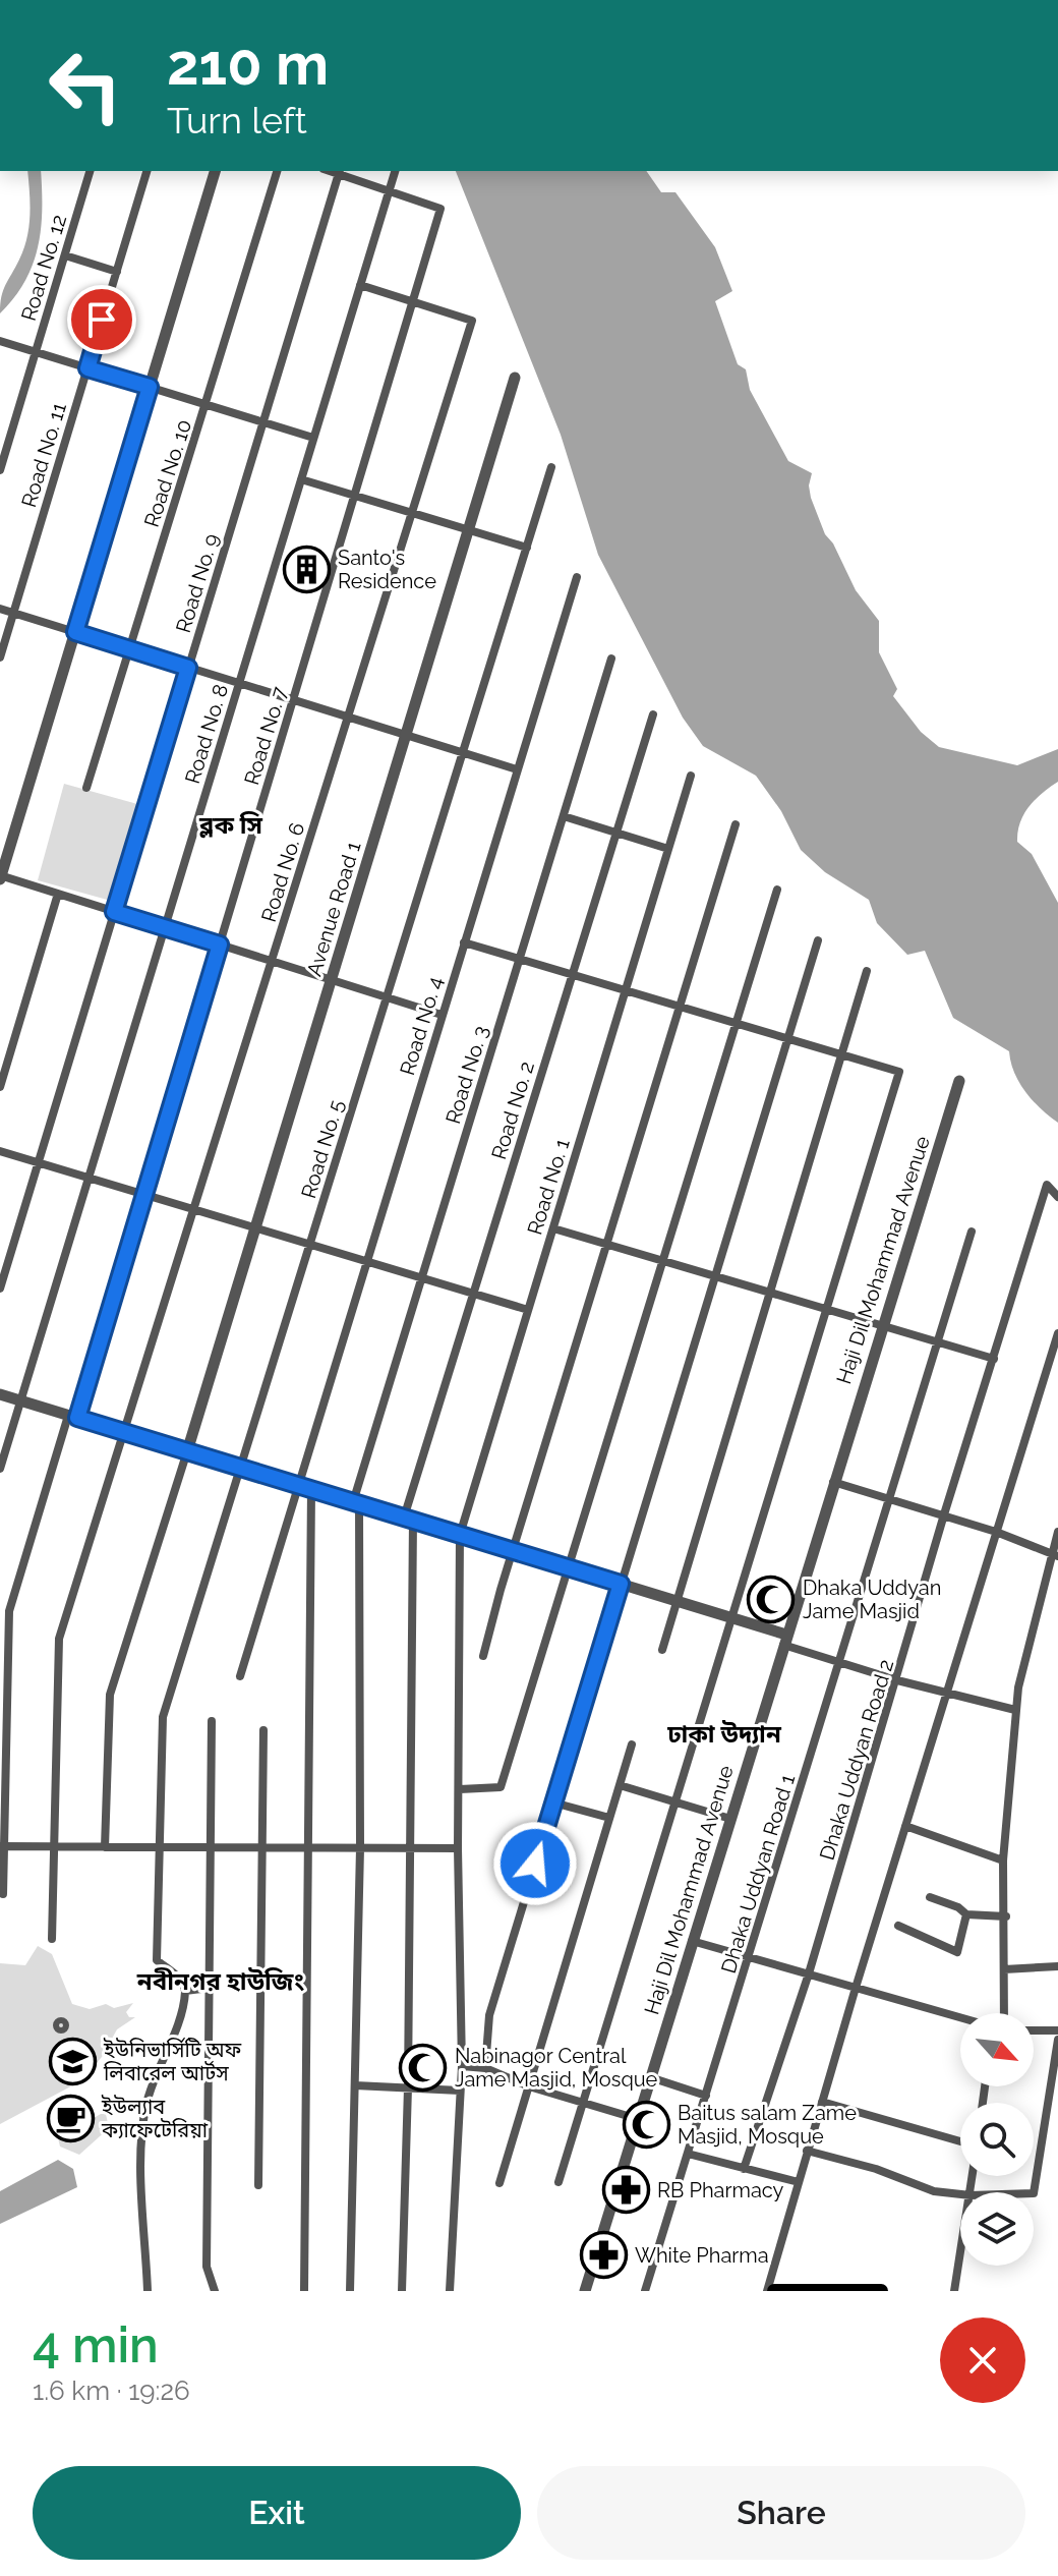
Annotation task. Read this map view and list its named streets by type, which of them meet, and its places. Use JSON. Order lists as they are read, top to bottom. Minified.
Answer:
{"streets":{"street":["Road No. 12","Road No. 11","Road No. 10","Road No. 9","Road No. 8","Road No. 7","Road No. 6","Avenue Road 1","Road No. 4","Road No. 3","Road No. 2","Road No. 5","Road No. 1","Haji Dil Mohammad Avenue","Dhaka Uddyan Road 2","Dhaka Uddyan Road 1"]},"crossings":[["Road No. 8","Road No. 7"],["Road No. 7","Road No. 6"]],"districts":["ব্লক সি","ঢাকা উদ্যান","নবীনগর হাউজিং"],"places":{"building":["Santo's Residence"],"mosque":["Dhaka Uddyan Jame Masjid","Nabinagor Central Jame Masjid, Mosque","Baitus salam Zame Masjid, Mosque"],"school or university":["ইউনিভার্সিটি অফ লিবারেল আর্টস"],"cafe":["ইউল্যাব ক্যাফেটেরিয়া"],"pharmacy":["RB Pharmacy","White Pharma"]},"north":"bottom right","page":{"turn":["210 m","Turn left"],"heading":["4 min","1.6 km · 19:26"],"buttons":["Exit","Share"]}}
